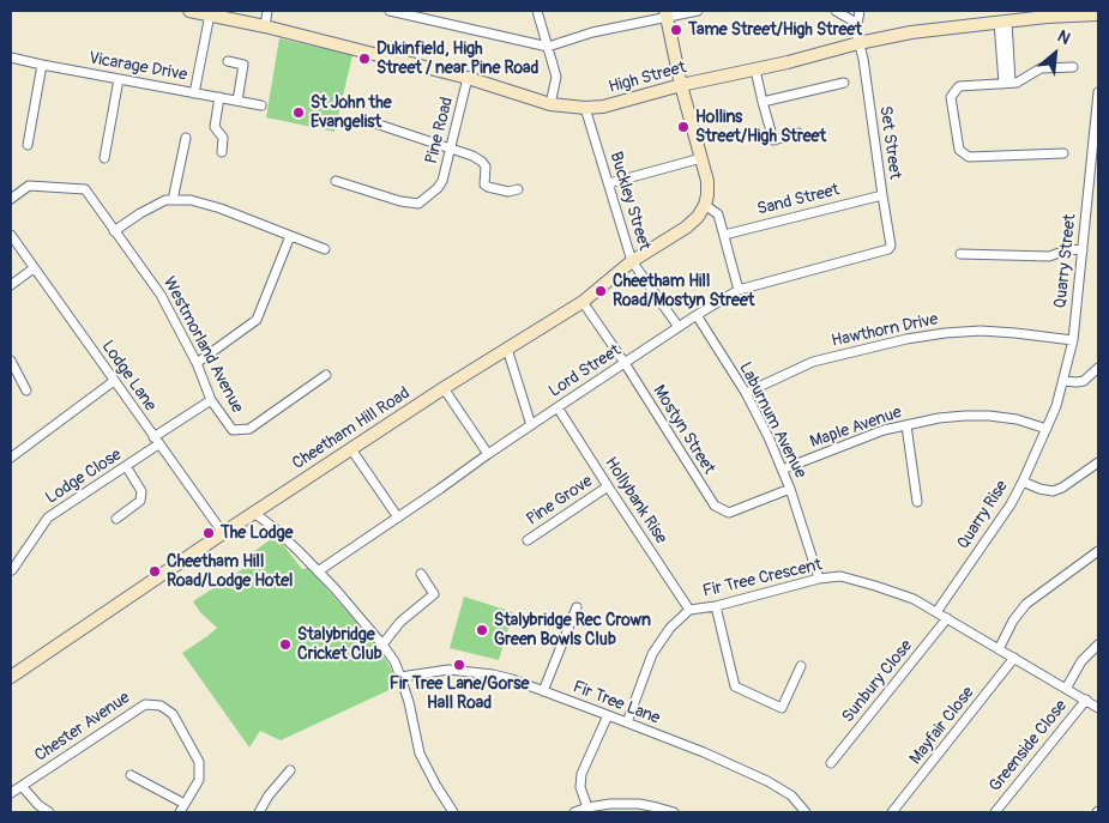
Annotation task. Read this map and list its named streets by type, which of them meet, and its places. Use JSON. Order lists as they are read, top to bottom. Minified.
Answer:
{"streets":{"main road":["High Street","Cheetham Hill Road"],"street":["Vicarage Drive","Pine Road","Set Street","Sand Street","Buckley Street","Quarry Street","Hawthorn Drive","Westmorland Avenue","Lord Street","Lodge Lane","Laburnum Avenue","Maple Avenue","Mostyn Street","Lodge Close","Pine Grove","Hollybank Rise","Quarry Rise","Fir Tree Crescent","Sunbury Close","Fir Tree Lane","Mayfair Close","Chester Avenue","Greenside Close"]},"crossings":[["High Street","Pine Road"],["High Street","Set Street"],["High Street","Buckley Street"],["Set Street","Sand Street"],["Set Street","Lord Street"],["Buckley Street","Lord Street"],["Buckley Street","Cheetham Hill Road"],["Quarry Street","Hawthorn Drive"],["Quarry Street","Maple Avenue"],["Quarry Street","Quarry Rise"],["Hawthorn Drive","Laburnum Avenue"],["Westmorland Avenue","Lodge Close"],["Lord Street","Laburnum Avenue"],["Lord Street","Mostyn Street"],["Lord Street","Hollybank Rise"],["Lodge Lane","Cheetham Hill Road"],["Lodge Lane","Lodge Close"],["Laburnum Avenue","Maple Avenue"],["Laburnum Avenue","Mostyn Street"],["Laburnum Avenue","Fir Tree Crescent"],["Maple Avenue","Quarry Rise"],["Cheetham Hill Road","Mostyn Street"],["Pine Grove","Hollybank Rise"],["Hollybank Rise","Fir Tree Crescent"],["Quarry Rise","Fir Tree Crescent"],["Fir Tree Crescent","Sunbury Close"],["Fir Tree Crescent","Fir Tree Lane"],["Fir Tree Crescent","Mayfair Close"],["Fir Tree Crescent","Greenside Close"]],"places":["Tame Street/High Street","Dukinfield, High Street / near Pine Road","St John the Evangelist","Hollins Street/High Street","Cheetham Hill Road/Mostyn Street","The Lodge","Cheetham Hill Road/Lodge Hotel","Stalybridge Rec Crown Green Bowls Club","Stalybridge Cricket Club","Fir Tree Lane/Gorse Hall Road"],"north":"top right"}
